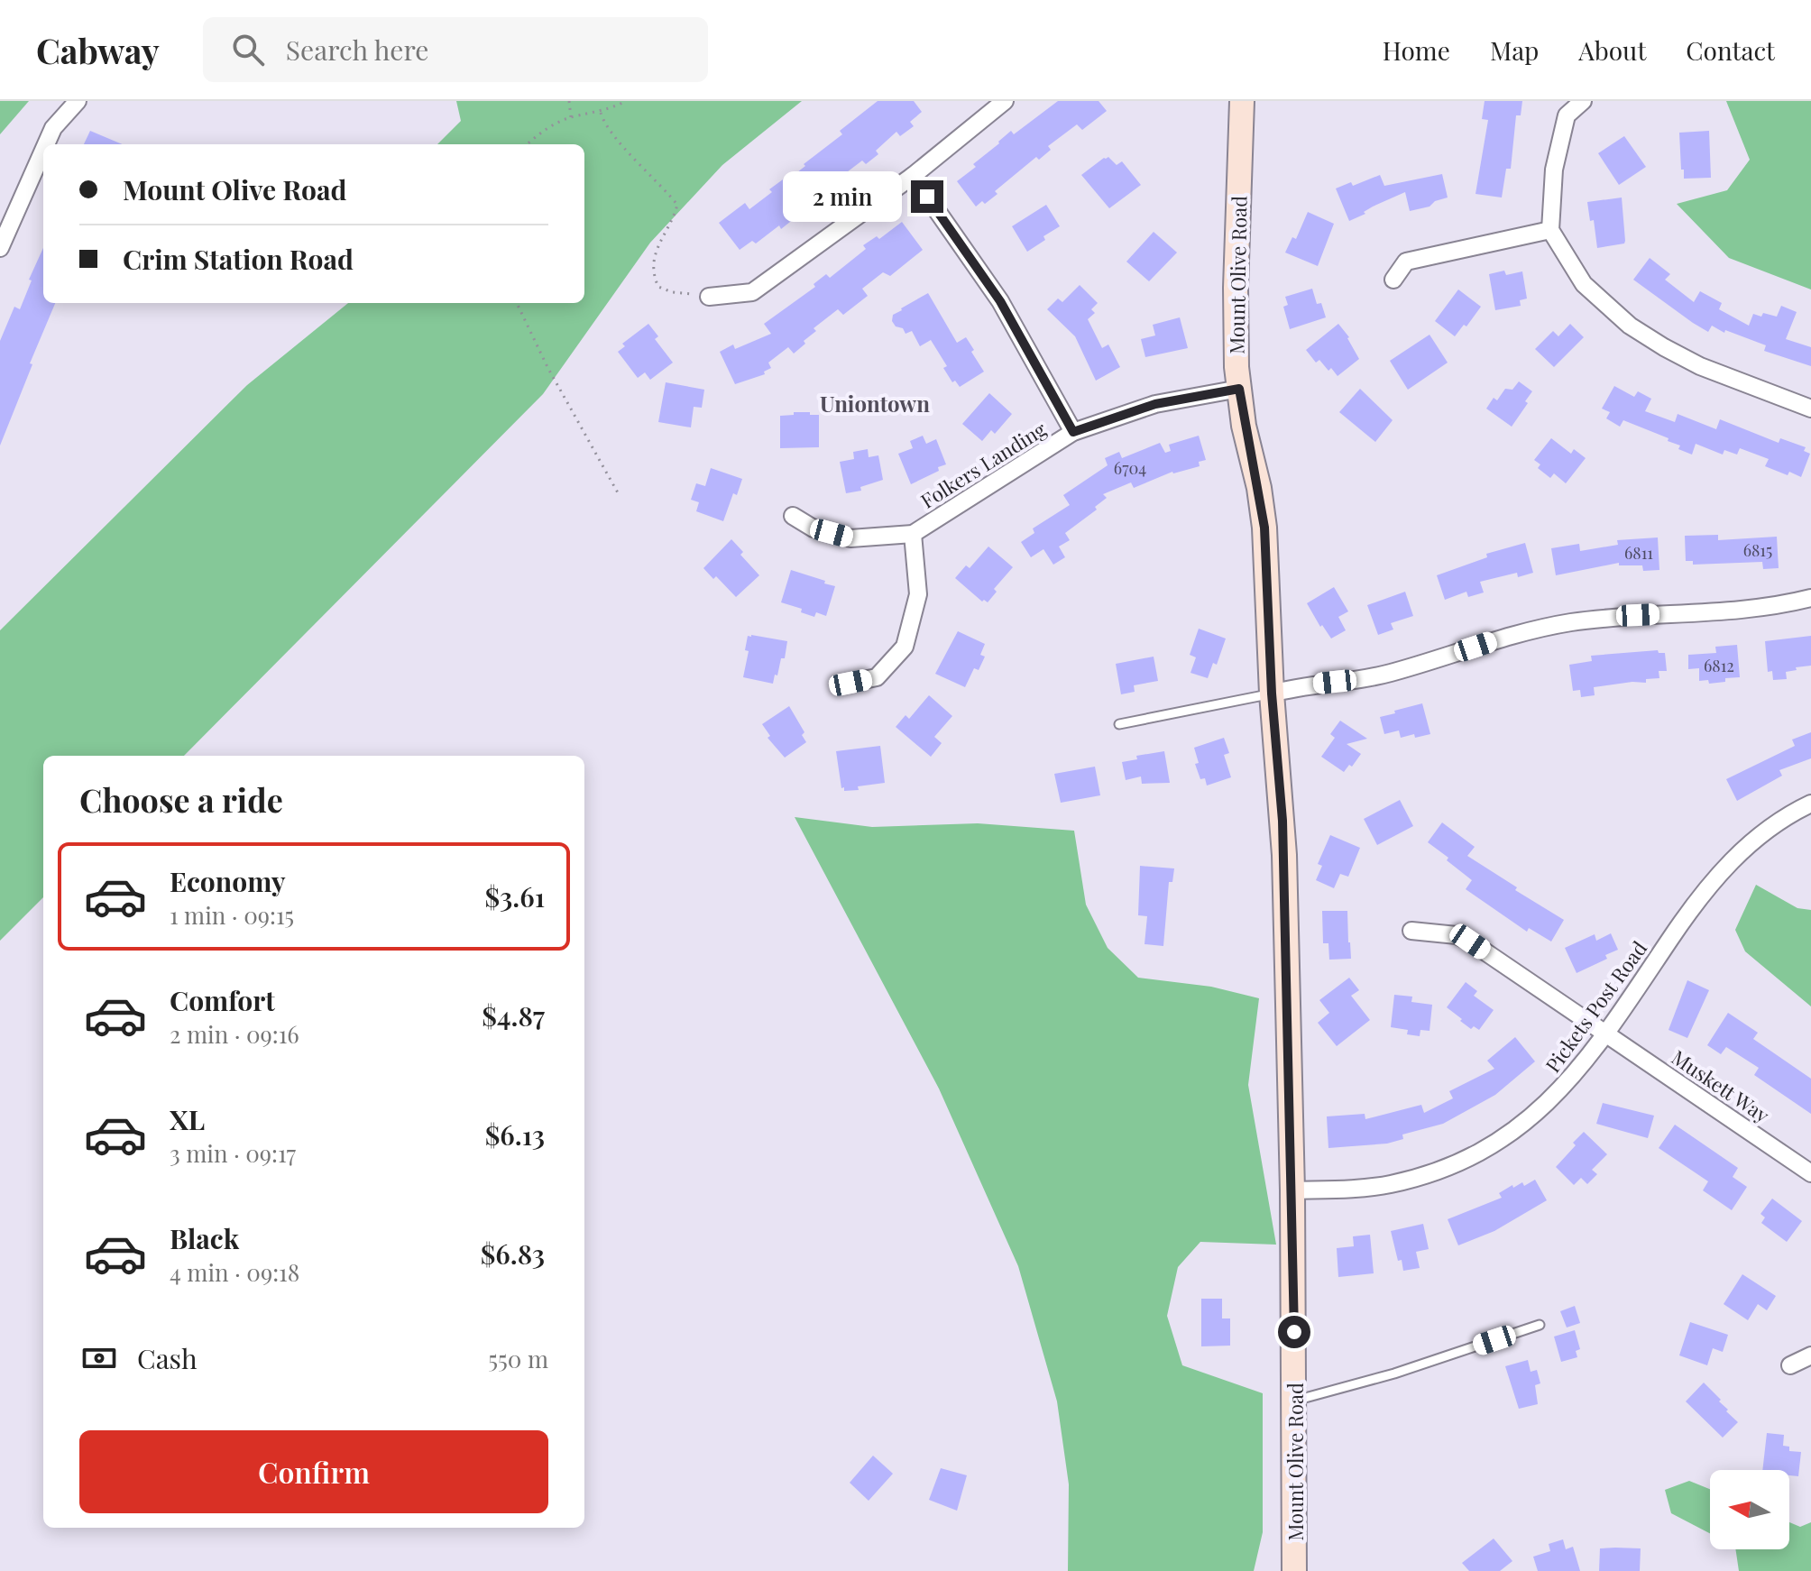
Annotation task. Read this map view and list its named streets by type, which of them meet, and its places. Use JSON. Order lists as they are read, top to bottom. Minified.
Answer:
{"streets":{"street":["Mount Olive Road","Folkers Landing","Pickets Post Road","Muskett Way"]},"crossings":[["Mount Olive Road","Folkers Landing"],["Mount Olive Road","Pickets Post Road"],["Pickets Post Road","Muskett Way"]],"districts":["Uniontown"],"house_numbers":["6704","6815","6811","6812"],"north":"left","page":{"header":"Cabway","search":"Search here","nav":["Home","Map","About","Contact"],"banner":["Mount Olive Road","Crim Station Road"],"bubble":"2 min","heading":"Choose a ride","list":[{"name":"Economy","note":"1 min · 09:15","value":"$3.61"},{"name":"Comfort","note":"2 min · 09:16","value":"$4.87"},{"name":"XL","note":"3 min · 09:17","value":"$6.13"},{"name":"Black","note":"4 min · 09:18","value":"$6.83"}],"pay":["Cash","550 m"],"buttons":"Confirm"}}
